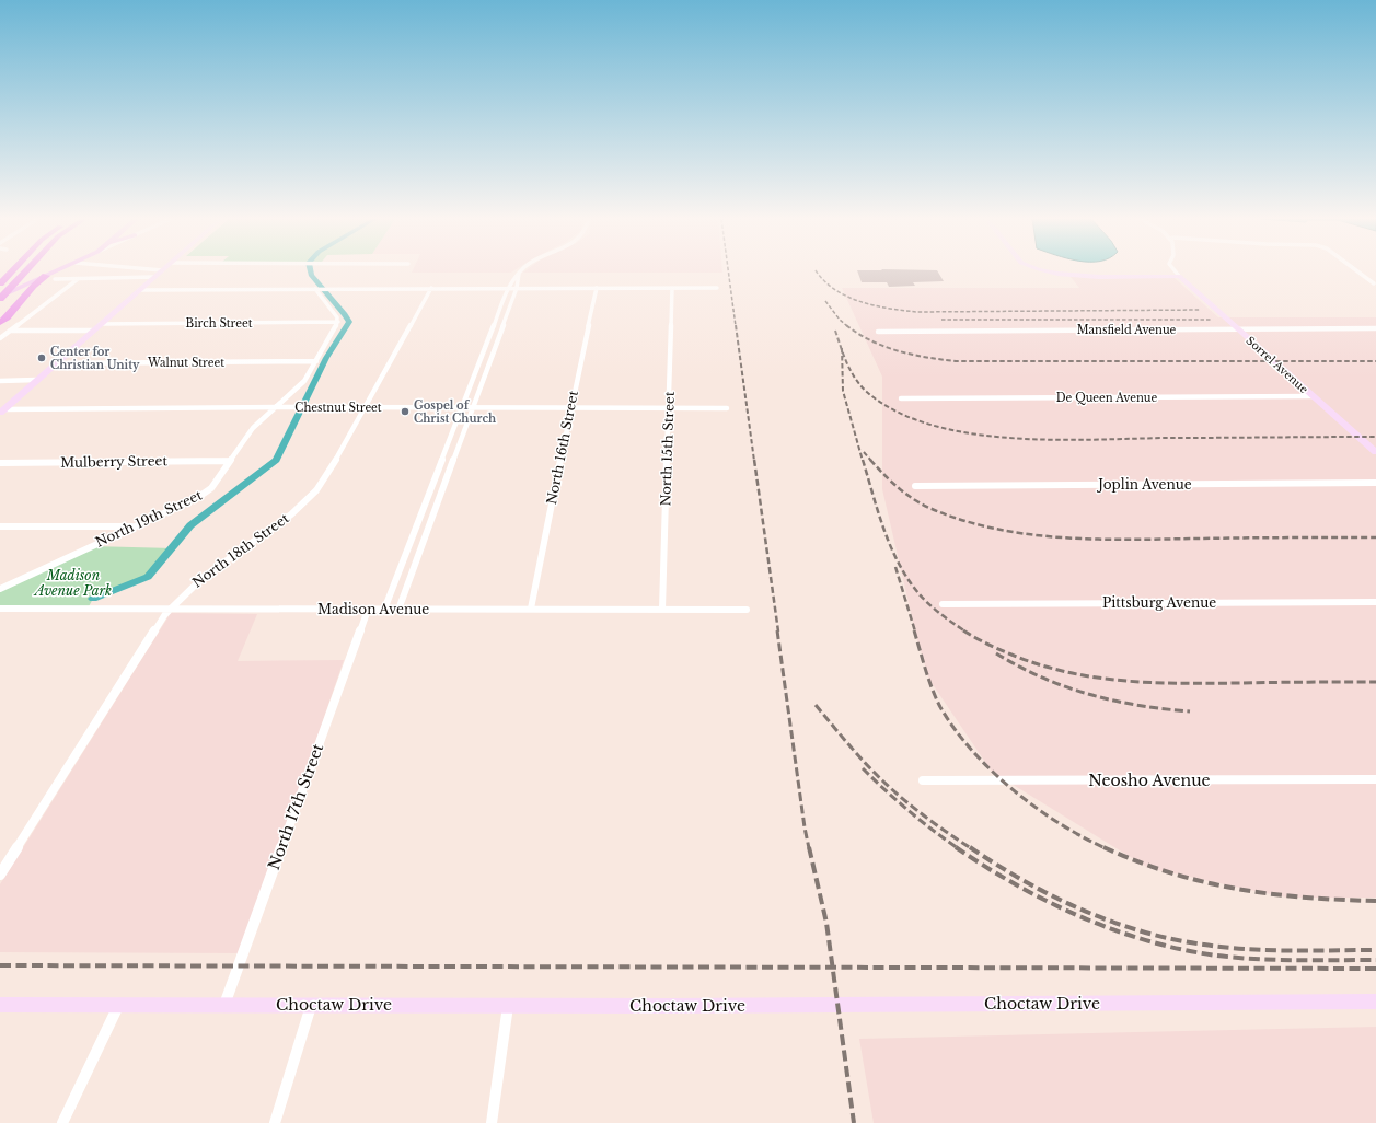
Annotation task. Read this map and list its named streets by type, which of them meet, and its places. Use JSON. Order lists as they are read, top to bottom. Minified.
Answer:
{"streets":{"street":["Birch Street","Mansfield Avenue","Walnut Street","Sorrel Avenue","De Queen Avenue","Chestnut Street","North 16th Street","North 15th Street","Mulberry Street","Joplin Avenue","North 19th Street","North 18th Street","Pittsburg Avenue","Madison Avenue","Neosho Avenue","North 17th Street","Choctaw Drive"]},"crossings":[["Birch Street","North 19th Street"],["Mansfield Avenue","Sorrel Avenue"],["Walnut Street","North 19th Street"],["Sorrel Avenue","De Queen Avenue"],["Chestnut Street","North 16th Street"],["Chestnut Street","North 15th Street"],["Chestnut Street","North 19th Street"],["Chestnut Street","North 18th Street"],["North 16th Street","Madison Avenue"],["North 15th Street","Madison Avenue"],["Mulberry Street","North 19th Street"],["North 18th Street","Madison Avenue"],["Madison Avenue","North 17th Street"],["North 17th Street","Choctaw Drive"]],"parks":["Madison Avenue Park"],"places":["Center for Christian Unity","Gospel of Christ Church"]}
